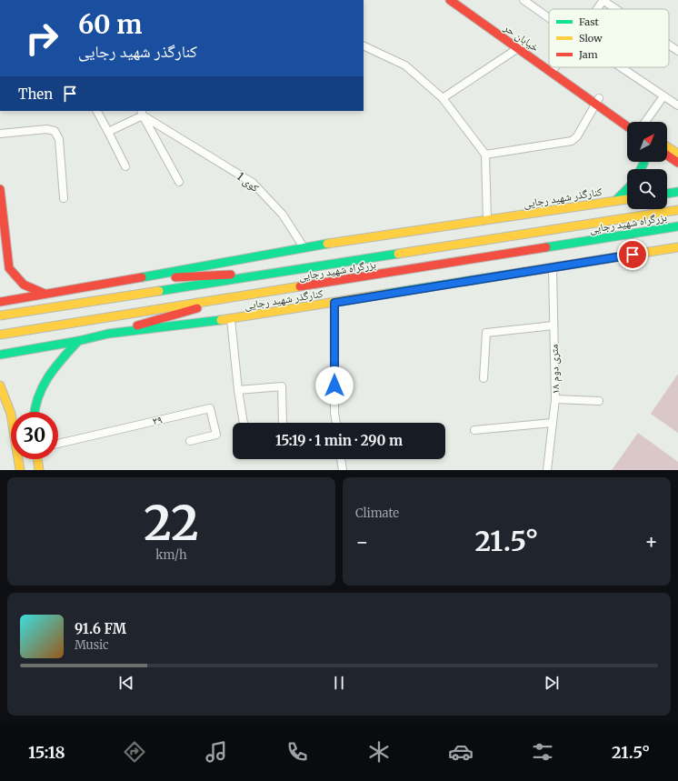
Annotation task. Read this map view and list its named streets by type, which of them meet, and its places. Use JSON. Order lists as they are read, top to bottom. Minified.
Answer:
{"streets":{"main road":["خیابان حر","کنارگذر شهید رجایی","بزرگراه شهید رجایی"],"street":["کوی 1","۱۸ متری دوم","۲۹"]},"crossings":[["کوی 1","کنارگذر شهید رجایی"],["کنارگذر شهید رجایی","۱۸ متری دوم"]],"legend":["Fast","Slow","Jam"],"north":"top right","page":{"turn":["60 m","کنارگذر شهید رجایی"],"then":"Then","limit":"30","trip":"15:19 · 1 min · 290 m","tile":[["22","km/h"],"Climate"],"heat":["−","21.5°","+"],"song":["91.6 FM","Music"],"tabs":["15:18","21.5°"]}}
